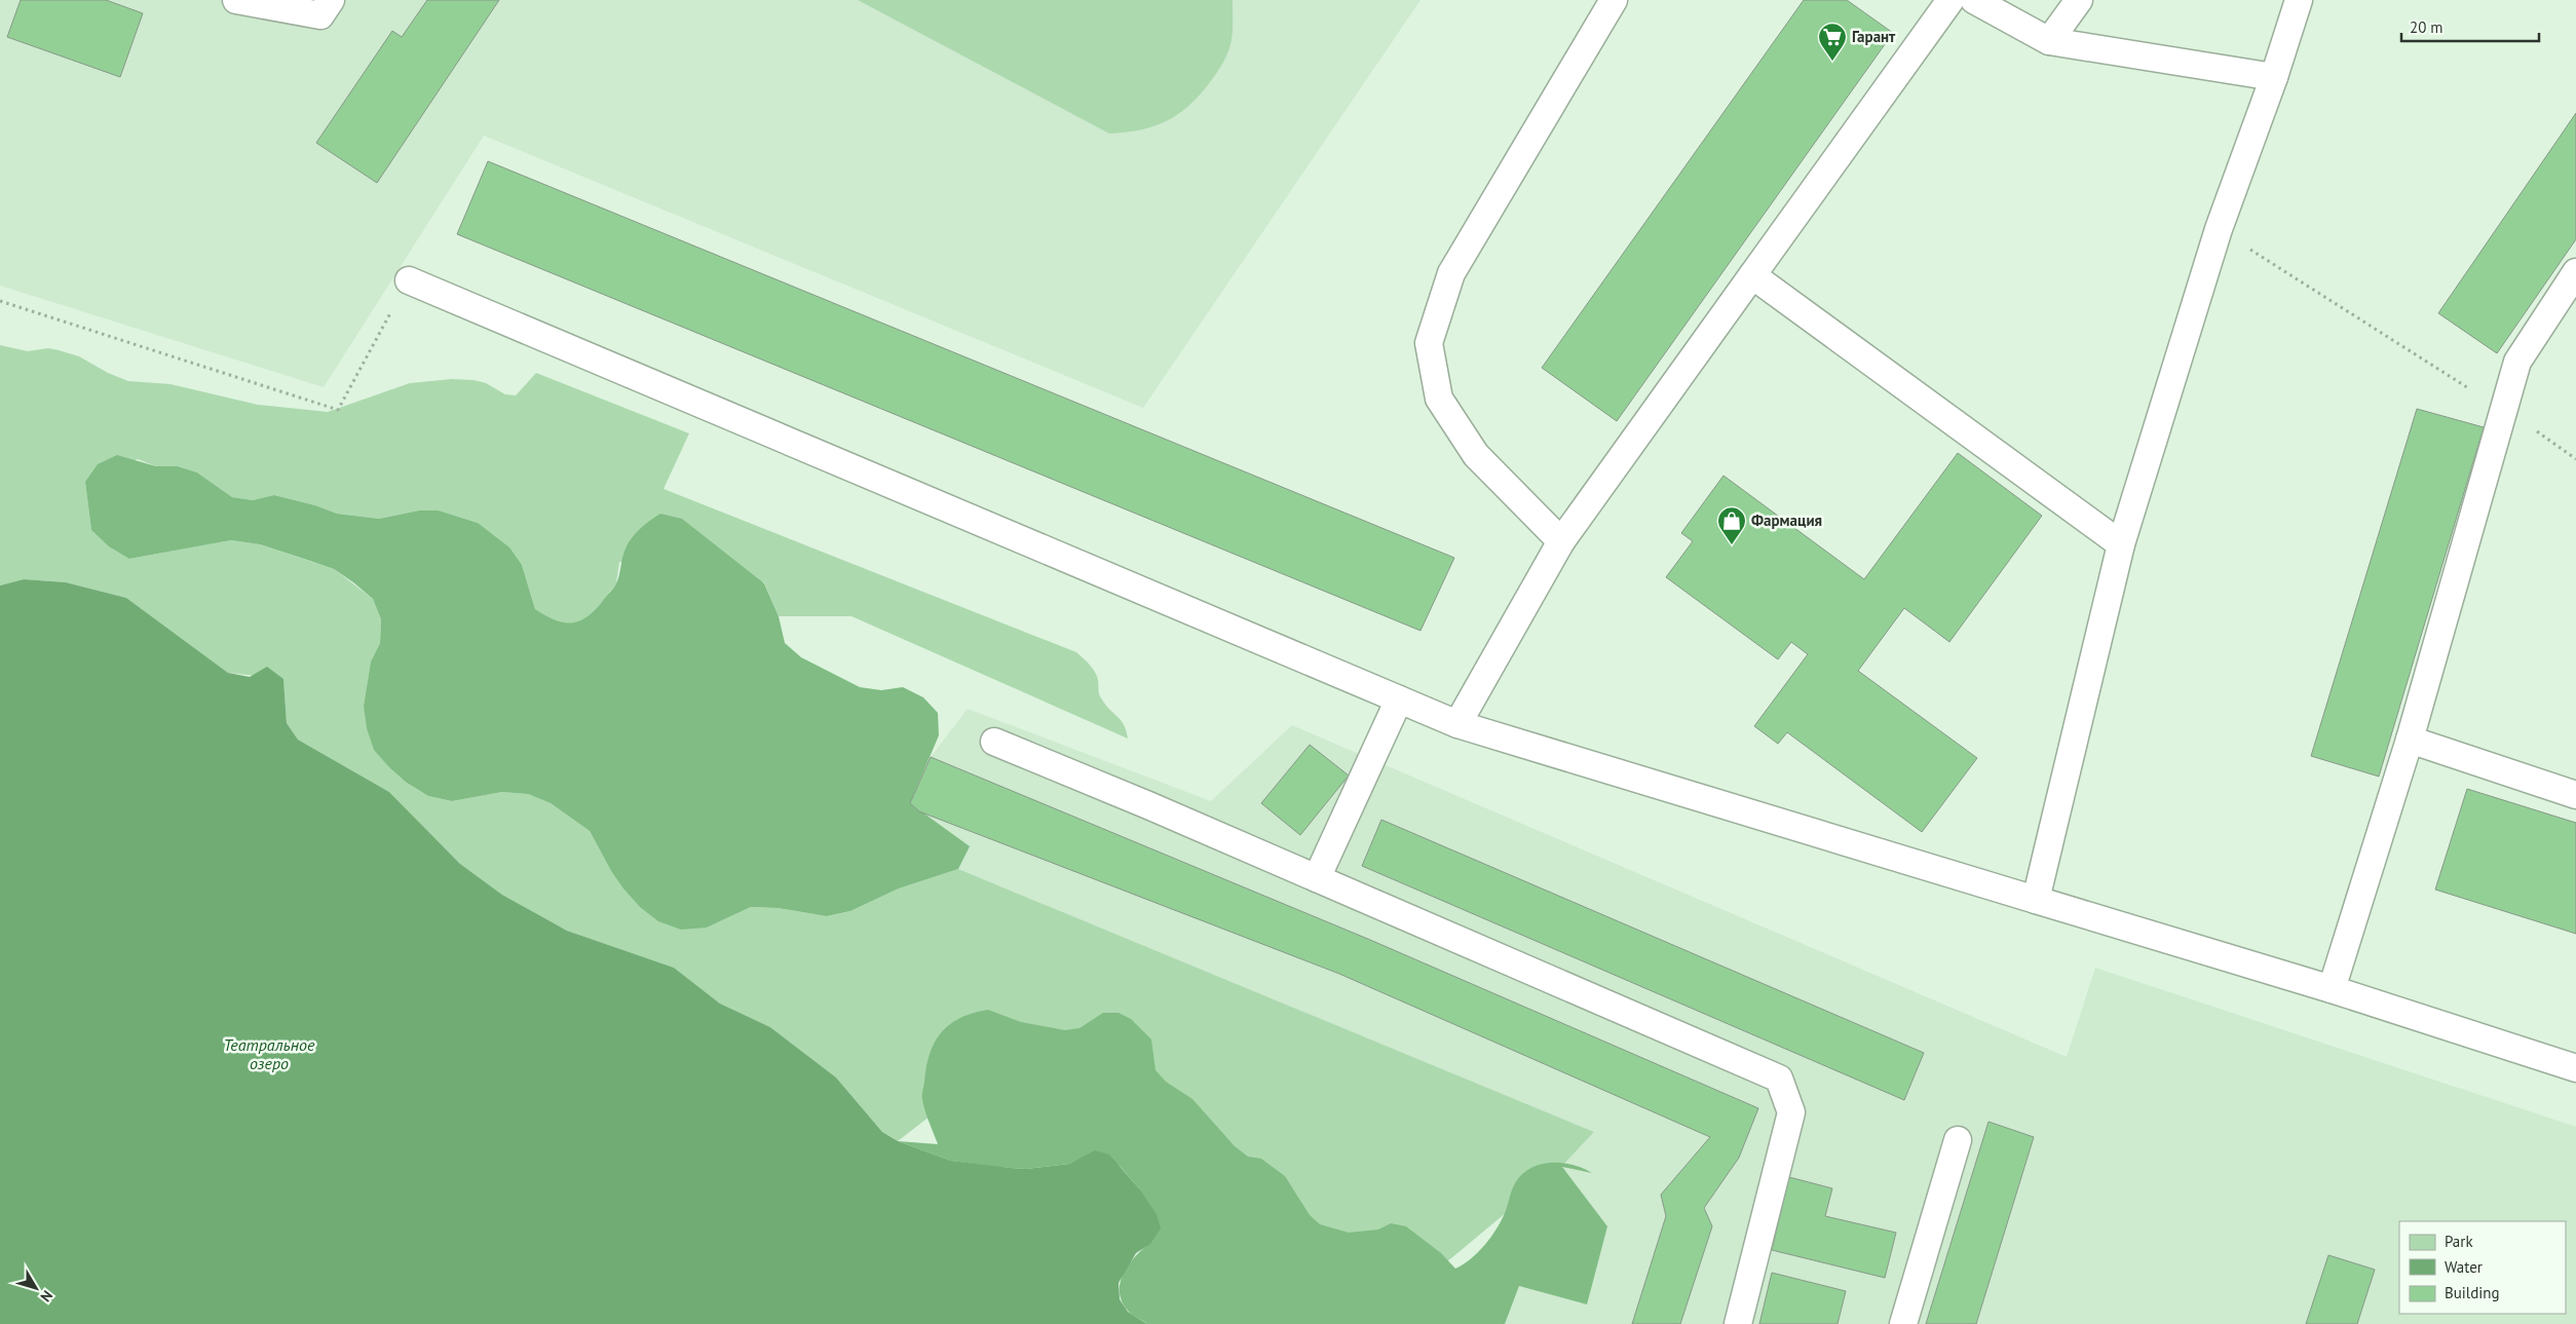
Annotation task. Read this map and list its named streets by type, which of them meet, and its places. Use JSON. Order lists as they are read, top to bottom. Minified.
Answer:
{"water":["Театральное озеро"],"places":{"supermarket":["Гарант"],"shop":["Фармация"]},"legend":["Park","Water","Building"],"scale_bar":"20 m","north":"bottom right"}
